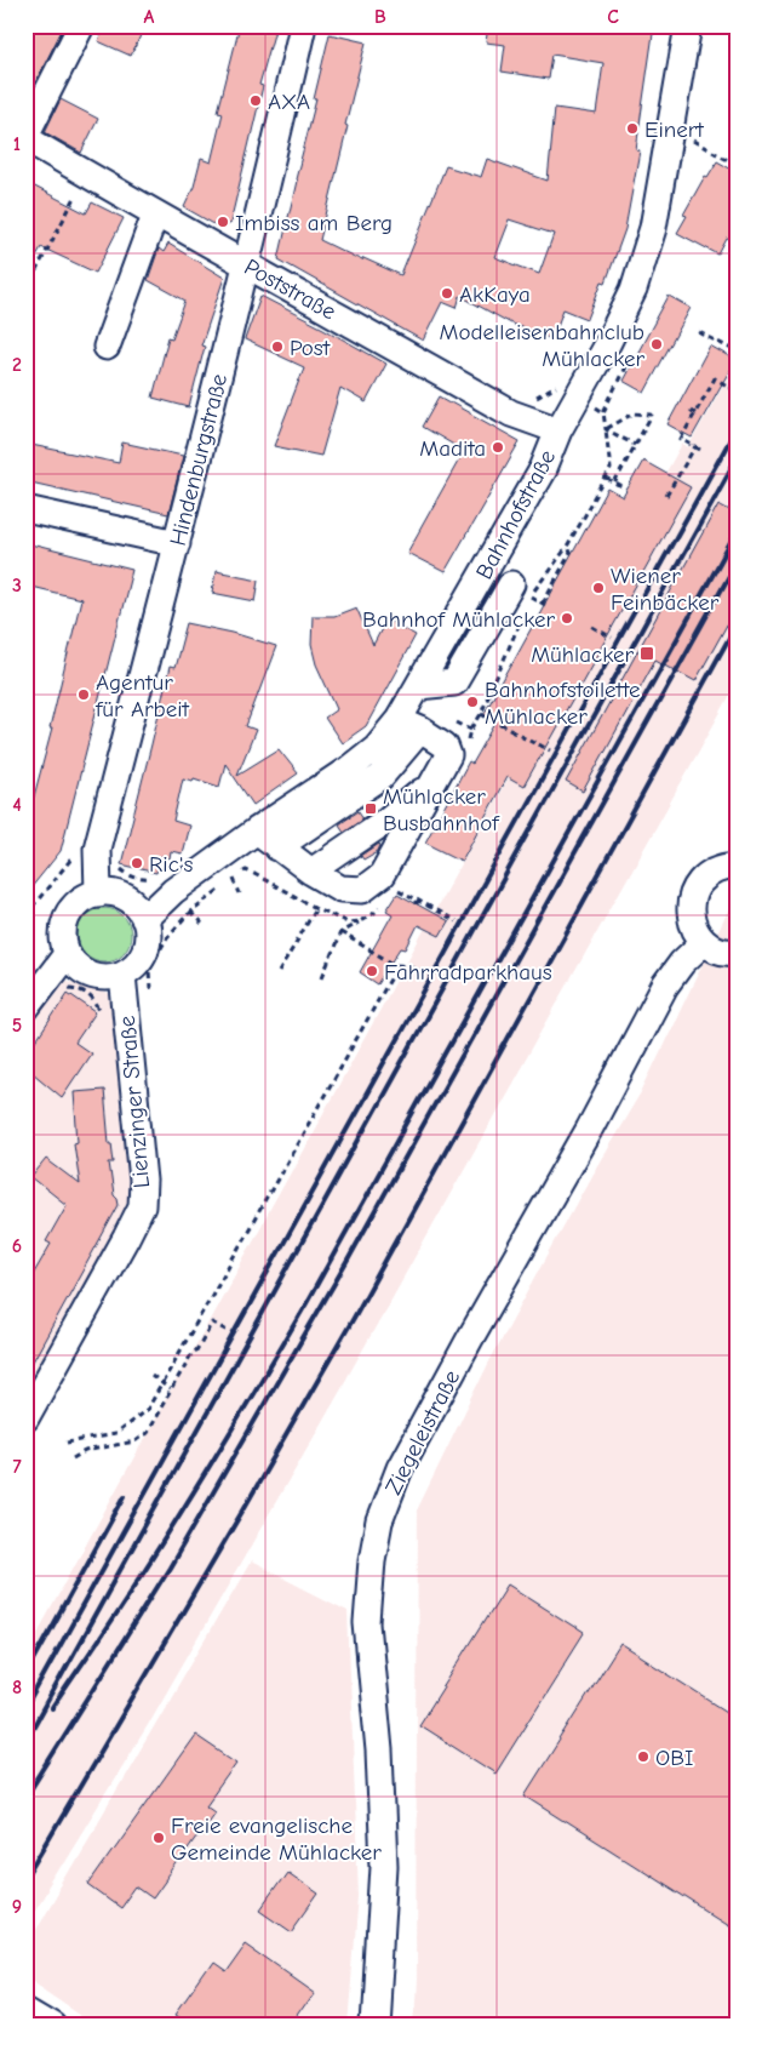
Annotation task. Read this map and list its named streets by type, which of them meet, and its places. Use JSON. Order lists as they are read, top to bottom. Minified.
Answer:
{"streets":{"street":["Poststraße","Hindenburgstraße","Bahnhofstraße","Lienzinger Straße","Ziegeleistraße"]},"crossings":[["Poststraße","Hindenburgstraße"],["Poststraße","Bahnhofstraße"],["Hindenburgstraße","Bahnhofstraße"],["Hindenburgstraße","Lienzinger Straße"],["Bahnhofstraße","Lienzinger Straße"]],"places":{"other":["AXA","Einert","Imbiss am Berg","AkKaya","Modelleisenbahnclub Mühlacker","Post","Madita","Wiener Feinbäcker","Bahnhof Mühlacker","Agentur für Arbeit","Bahnhofstoilette Mühlacker","Ric's","Fahrradparkhaus","OBI","Freie evangelische Gemeinde Mühlacker"],"transit":["Mühlacker","Mühlacker Busbahnhof"]},"grid":{"columns":["A","B","C"],"rows":["1","2","3","4","5","6","7","8","9"]}}
